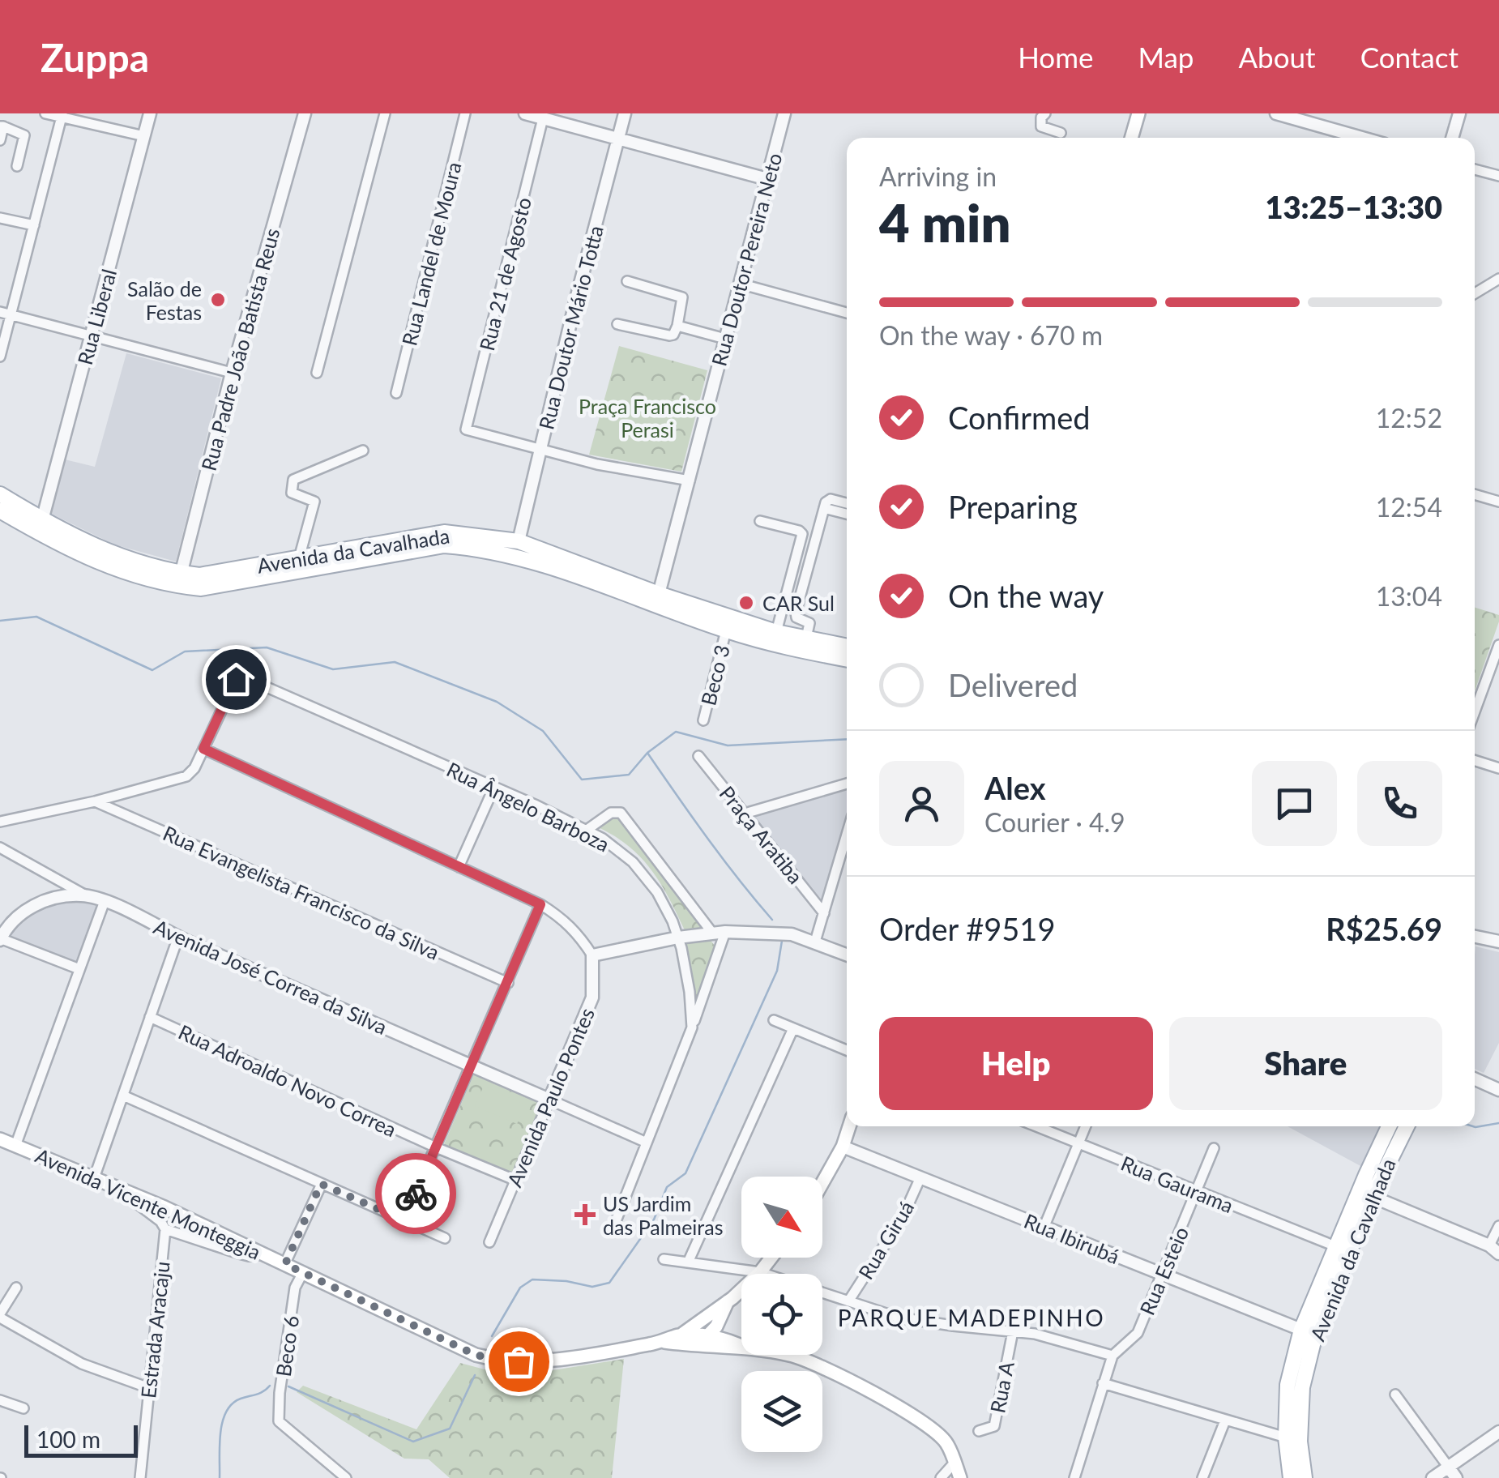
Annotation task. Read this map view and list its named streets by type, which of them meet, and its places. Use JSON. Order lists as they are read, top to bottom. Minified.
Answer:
{"streets":{"main road":["Avenida da Cavalhada","Avenida Vicente Monteggia"],"street":["Rua Landel de Moura","Rua Doutor Pereira Neto","Rua 21 de Agosto","Rua Liberal","Rua Doutor Mário Totta","Rua Padre João Batista Reus","Beco 3","Rua Ângelo Barboza","Praça Aratiba","Rua Evangelista Francisco da Silva","Avenida José Correa da Silva","Rua Adroaldo Novo Correa","Avenida Paulo Pontes","Rua Gaurama","Rua Ibirubá","Rua Giruá","Rua Esteio","Estrada Aracaju","Beco 6","Rua A"]},"crossings":[["Rua Doutor Pereira Neto","Avenida da Cavalhada"],["Rua 21 de Agosto","Rua Doutor Mário Totta"],["Rua Liberal","Avenida da Cavalhada"],["Rua Doutor Mário Totta","Avenida da Cavalhada"],["Rua Padre João Batista Reus","Avenida da Cavalhada"],["Avenida da Cavalhada","Beco 3"],["Avenida da Cavalhada","Rua Gaurama"],["Avenida da Cavalhada","Rua Ibirubá"],["Avenida José Correa da Silva","Avenida Paulo Pontes"],["Rua Adroaldo Novo Correa","Avenida Paulo Pontes"],["Rua Gaurama","Rua Esteio"],["Avenida Vicente Monteggia","Beco 6"],["Rua Ibirubá","Rua Giruá"],["Rua Ibirubá","Rua Esteio"]],"districts":["PARQUE MADEPINHO"],"parks":["Praça Francisco Perasi"],"places":{"other":["Salão de Festas","CAR Sul"],"health":["US Jardim das Palmeiras"]},"scale_bar":"100 m","north":"bottom right","page":{"header":"Zuppa","nav":["Home","Map","About","Contact"],"heading":["4 min","Arriving in","13:25–13:30"],"panel":["Alex","Courier · 4.9","Order #9519","R$25.69"],"bar":"On the way · 670 m","list":[["Confirmed","12:52"],["Preparing","12:54"],["On the way","13:04"],"Delivered"],"buttons":["Help","Share"],"scale":"100 m"}}
